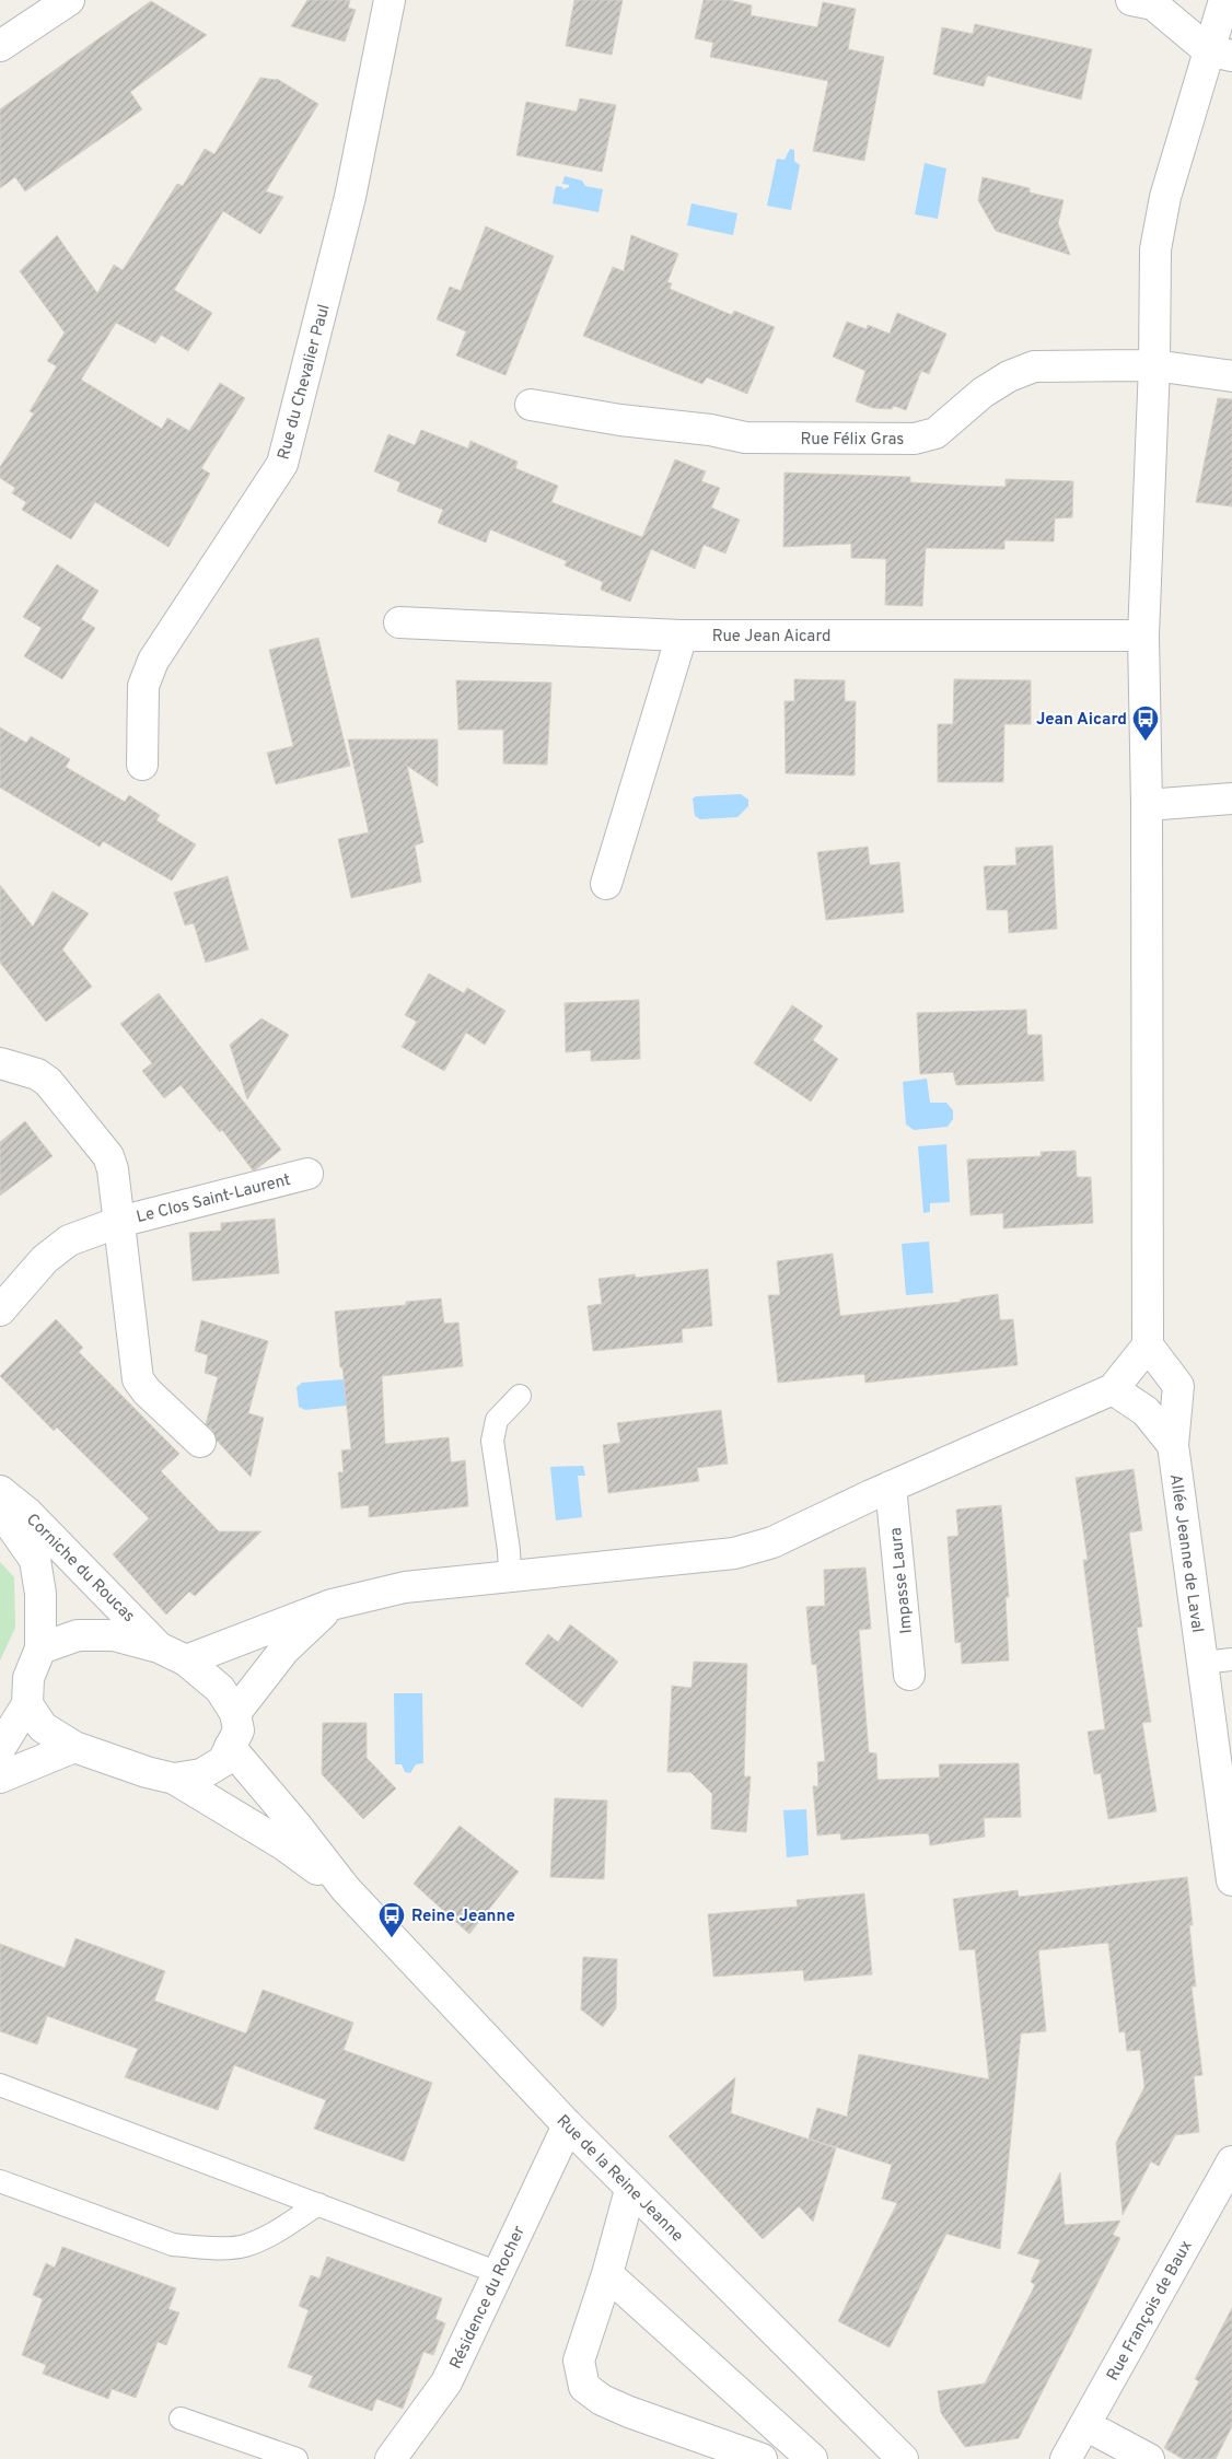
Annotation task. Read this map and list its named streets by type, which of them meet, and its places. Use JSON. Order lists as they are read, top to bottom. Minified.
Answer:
{"streets":{"street":["Rue du Chevalier Paul","Rue Félix Gras","Rue Jean Aicard","Le Clos Saint-Laurent","Allée Jeanne de Laval","Corniche du Roucas","Impasse Laura","Rue de la Reine Jeanne","Résidence du Rocher","Rue François de Baux"]},"crossings":[["Corniche du Roucas","Rue de la Reine Jeanne"],["Rue de la Reine Jeanne","Résidence du Rocher"]],"places":{"bus stop":["Jean Aicard","Reine Jeanne"]}}
